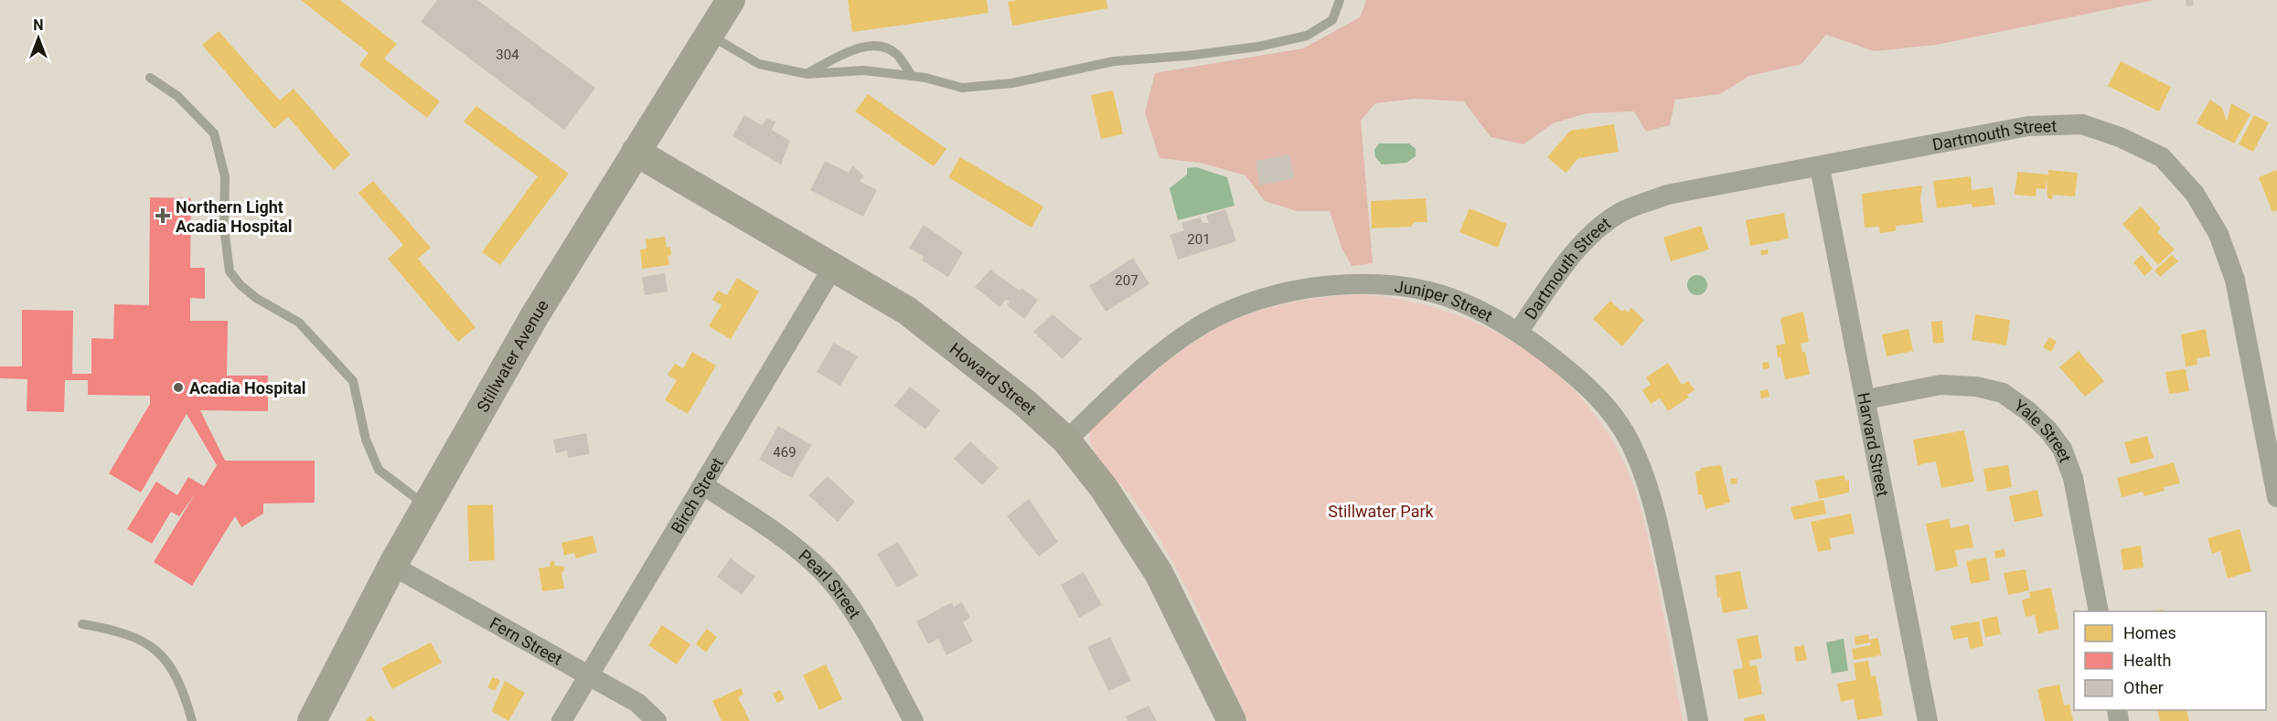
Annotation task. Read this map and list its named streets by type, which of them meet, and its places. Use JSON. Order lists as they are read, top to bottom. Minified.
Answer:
{"streets":{"street":["Dartmouth Street","Juniper Street","Stillwater Avenue","Howard Street","Yale Street","Harvard Street","Birch Street","Pearl Street","Fern Street"]},"crossings":[["Dartmouth Street","Juniper Street"],["Dartmouth Street","Harvard Street"],["Juniper Street","Howard Street"],["Stillwater Avenue","Howard Street"],["Stillwater Avenue","Fern Street"],["Howard Street","Birch Street"],["Yale Street","Harvard Street"],["Birch Street","Pearl Street"],["Birch Street","Fern Street"]],"parks":["Stillwater Park"],"places":{"health":["Northern Light Acadia Hospital"],"other":["Acadia Hospital"]},"house_numbers":["304","201","207","469"],"legend":["Homes","Health","Other"],"north":"top"}
